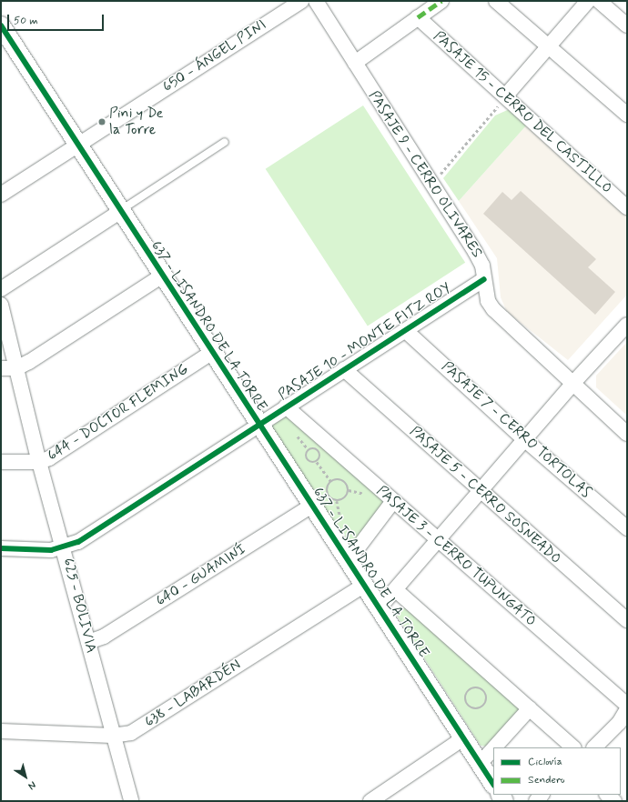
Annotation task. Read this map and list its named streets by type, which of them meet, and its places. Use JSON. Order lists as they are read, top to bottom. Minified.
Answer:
{"streets":{"street":["650 - ÁNGEL PINI","PASAJE 15 - CERRO DEL CASTILLO","PASAJE 9 - CERRO OLIVARES","637 - LISANDRO DE LA TORRE","PASAJE 10 - MONTE FITZ ROY","644 - DOCTOR FLEMING","PASAJE 7 - CERRO TORTOLAS","PASAJE 5 - CERRO SOSNEADO","PASAJE 3 - CERRO TUPUNGATO","640 - GUAMINÍ","625 - BOLIVIA","638 - LABARDÉN"]},"crossings":[["650 - ÁNGEL PINI","637 - LISANDRO DE LA TORRE"],["PASAJE 9 - CERRO OLIVARES","PASAJE 10 - MONTE FITZ ROY"],["637 - LISANDRO DE LA TORRE","PASAJE 10 - MONTE FITZ ROY"],["637 - LISANDRO DE LA TORRE","644 - DOCTOR FLEMING"],["637 - LISANDRO DE LA TORRE","640 - GUAMINÍ"],["637 - LISANDRO DE LA TORRE","638 - LABARDÉN"],["PASAJE 10 - MONTE FITZ ROY","PASAJE 7 - CERRO TORTOLAS"],["PASAJE 10 - MONTE FITZ ROY","PASAJE 5 - CERRO SOSNEADO"],["PASAJE 10 - MONTE FITZ ROY","PASAJE 3 - CERRO TUPUNGATO"],["PASAJE 10 - MONTE FITZ ROY","625 - BOLIVIA"],["644 - DOCTOR FLEMING","625 - BOLIVIA"],["640 - GUAMINÍ","625 - BOLIVIA"],["625 - BOLIVIA","638 - LABARDÉN"]],"places":["Pini y De la Torre"],"legend":["Ciclovía","Sendero"],"scale_bar":"50 m","north":"bottom right"}
